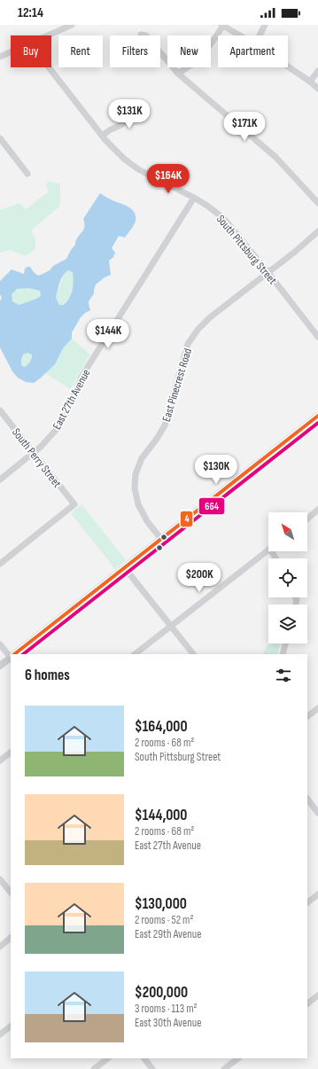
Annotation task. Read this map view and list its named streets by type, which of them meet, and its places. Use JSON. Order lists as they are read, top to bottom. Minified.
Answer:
{"streets":{"street":["South Pittsburg Street","East Pinecrest Road","East 27th Avenue","South Perry Street"]},"crossings":[["South Pittsburg Street","East Pinecrest Road"],["South Pittsburg Street","East 27th Avenue"],["East 27th Avenue","South Perry Street"]],"lines":["transit line 4","transit line 664"],"north":"top left","page":{"status":"12:14","chip":["Buy","Rent","Filters","New","Apartment"],"price":["$131K","$171K","$164K","$144K","$130K","$200K"],"heading":"6 homes","list":[{"name":"$164,000","note":"2 rooms · 68 m² · South Pittsburg Street"},{"name":"$144,000","note":"2 rooms · 68 m² · East 27th Avenue"},{"name":"$130,000","note":"2 rooms · 52 m² · East 29th Avenue"},{"name":"$200,000","note":"3 rooms · 113 m² · East 30th Avenue"}]}}
